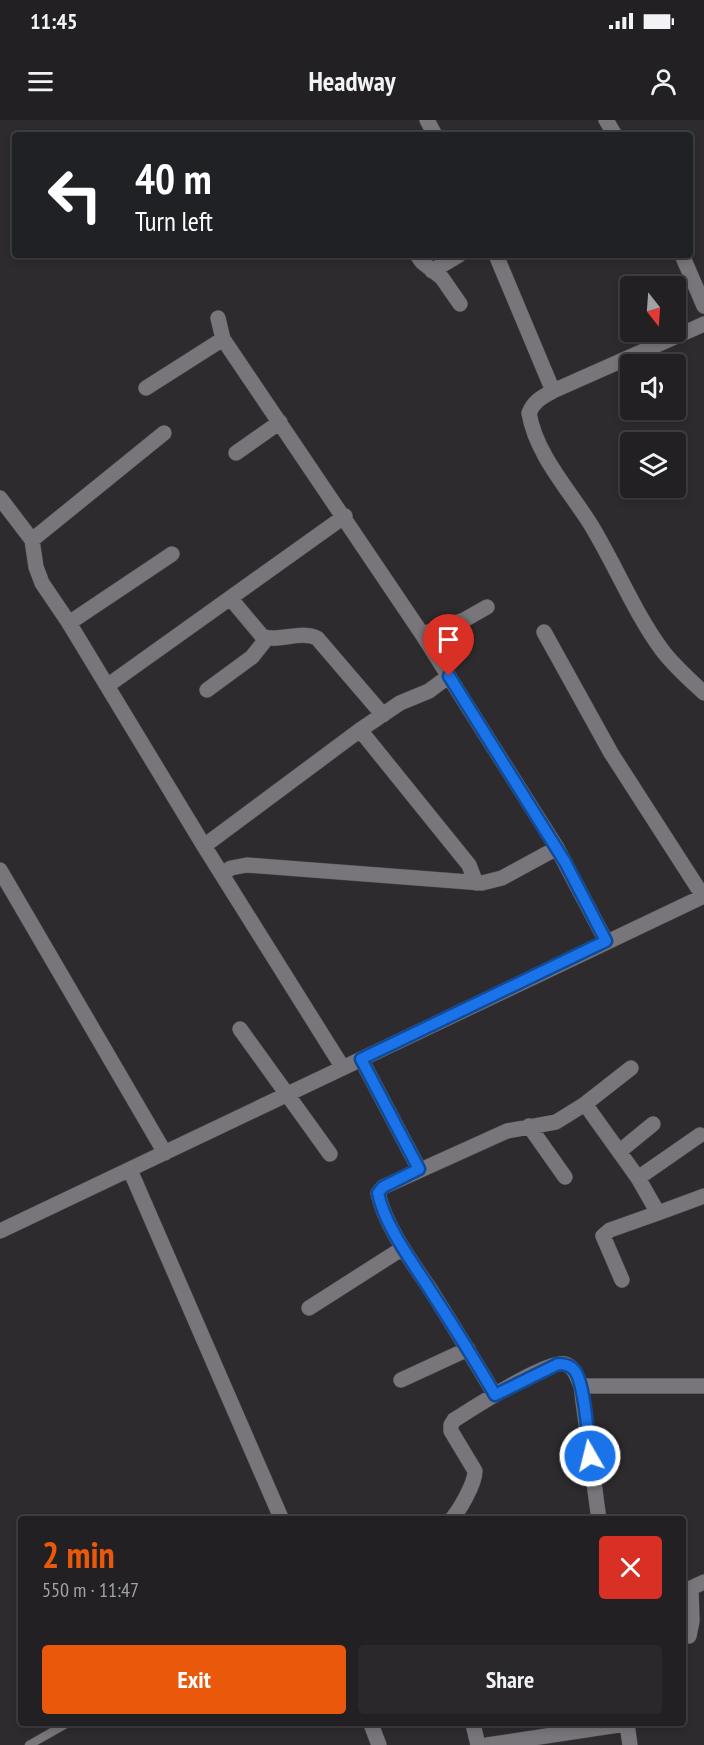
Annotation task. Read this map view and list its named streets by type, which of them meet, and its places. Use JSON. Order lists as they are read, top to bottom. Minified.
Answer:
{"north":"bottom","page":{"status":"11:45","header":"Headway","turn":["40 m","Turn left"],"heading":["2 min","550 m · 11:47"],"buttons":["Exit","Share"]}}
